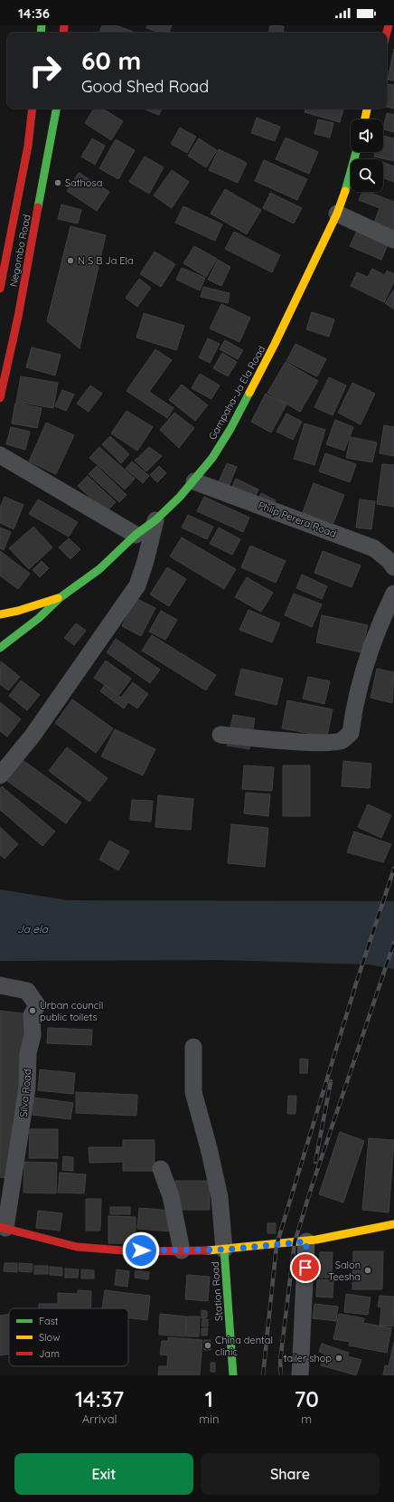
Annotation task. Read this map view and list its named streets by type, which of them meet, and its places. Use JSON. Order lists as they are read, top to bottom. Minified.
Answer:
{"streets":{"main road":["Negombo Road","Gampaha-Ja Ela Road","Station Road"],"street":["Philp Perera Road","Silva Road"]},"crossings":[["Gampaha-Ja Ela Road","Philp Perera Road"]],"water":["Ja ela"],"places":["Sathosa","N S B Ja Ela","Urban council public toilets","Salon Teesha","China dental clinic","tailer shop"],"legend":["Fast","Slow","Jam"],"page":{"status":"14:36","turn":["60 m","Good Shed Road"],"eta":["14:37","Arrival","1","min","70","m"],"buttons":["Exit","Share"]}}
